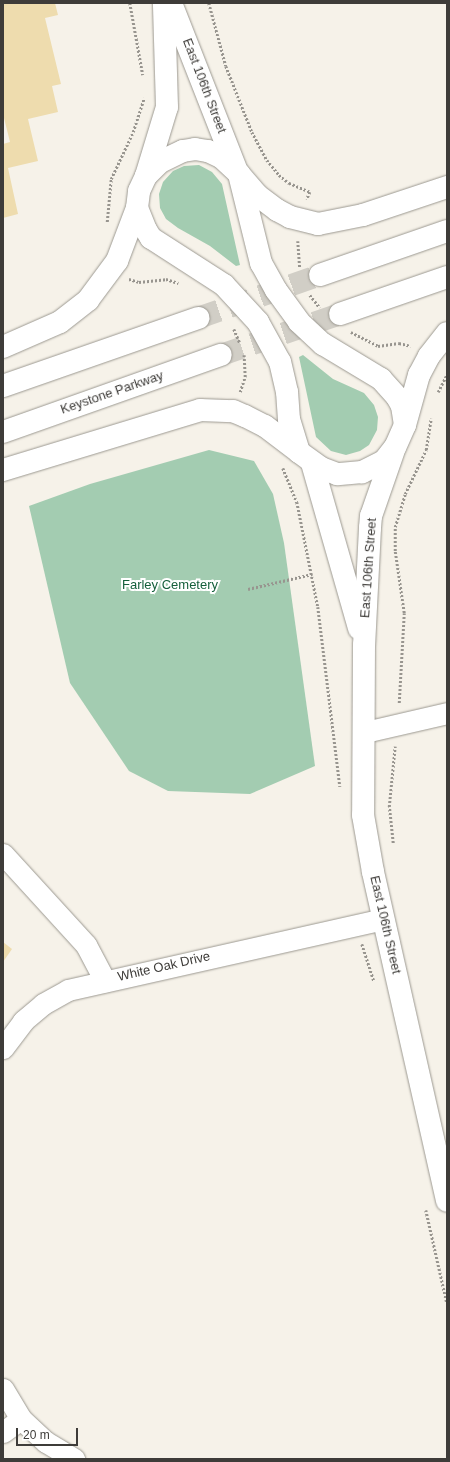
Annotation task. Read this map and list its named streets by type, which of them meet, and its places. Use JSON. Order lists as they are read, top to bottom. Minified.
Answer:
{"streets":{"main road":["East 106th Street","Keystone Parkway"],"street":["White Oak Drive"]},"crossings":[["East 106th Street","White Oak Drive"]],"parks":["Farley Cemetery"],"scale_bar":"20 m"}
